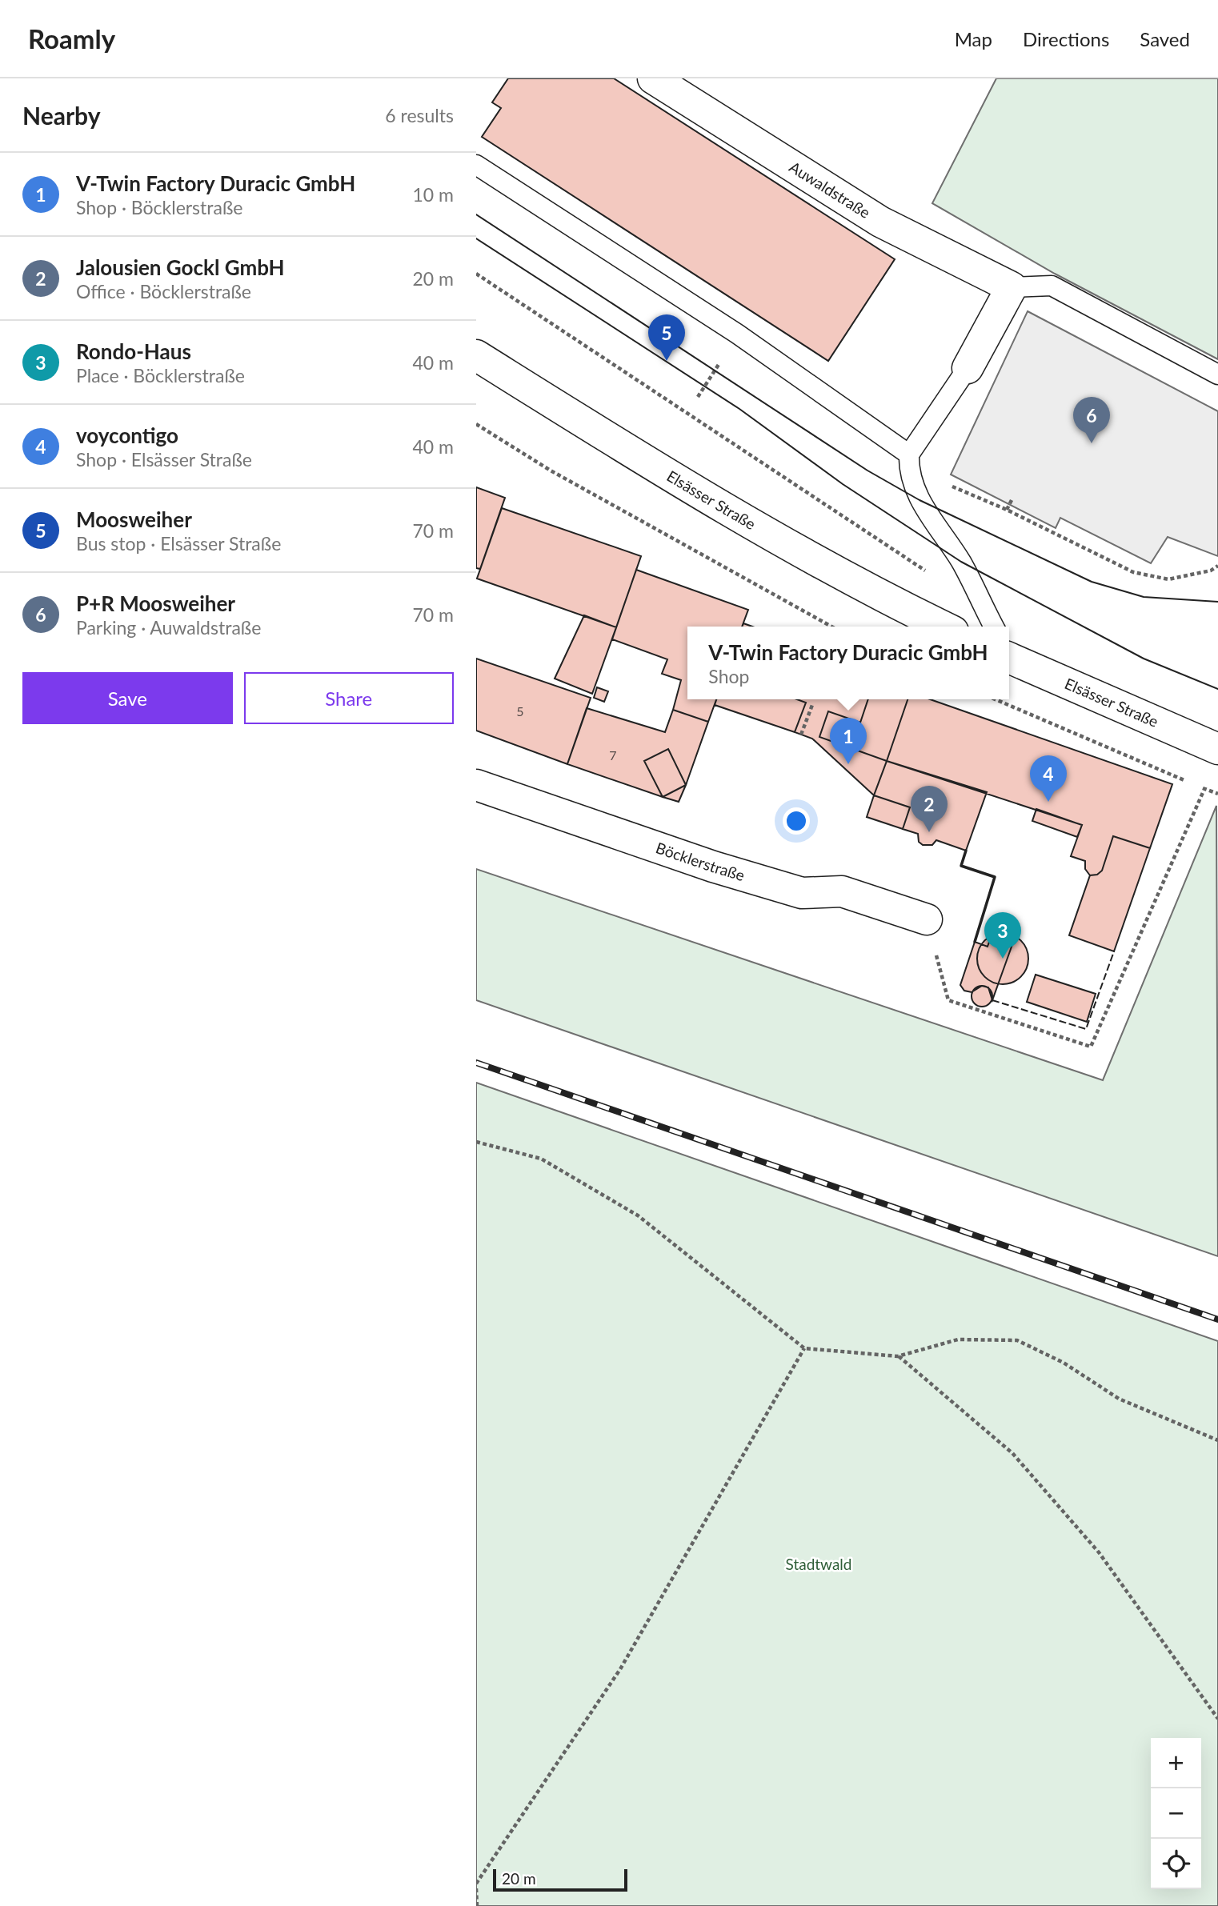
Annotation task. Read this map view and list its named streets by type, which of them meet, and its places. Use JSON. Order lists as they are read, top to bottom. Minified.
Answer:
{"streets":{"street":["Auwaldstraße","Elsässer Straße","Böcklerstraße"]},"parks":["Stadtwald"],"house_numbers":["5","7"],"scale_bar":"20 m","page":{"header":"Roamly","nav":["Map","Directions","Saved"],"heading":["Nearby","6 results"],"list":[{"mark":"1","name":"V-Twin Factory Duracic GmbH","note":"Shop · Böcklerstraße","value":"10 m"},{"mark":"2","name":"Jalousien Gockl GmbH","note":"Office · Böcklerstraße","value":"20 m"},{"mark":"3","name":"Rondo-Haus","note":"Place · Böcklerstraße","value":"40 m"},{"mark":"4","name":"voycontigo","note":"Shop · Elsässer Straße","value":"40 m"},{"mark":"5","name":"Moosweiher","note":"Bus stop · Elsässer Straße","value":"70 m"},{"mark":"6","name":"P+R Moosweiher","note":"Parking · Auwaldstraße","value":"70 m"}],"pins":["5","6","1","4","2","3"],"popup":["V-Twin Factory Duracic GmbH","Shop"],"buttons":["Save","Share"],"map_buttons":["+","−"],"scale":"20 m"}}
